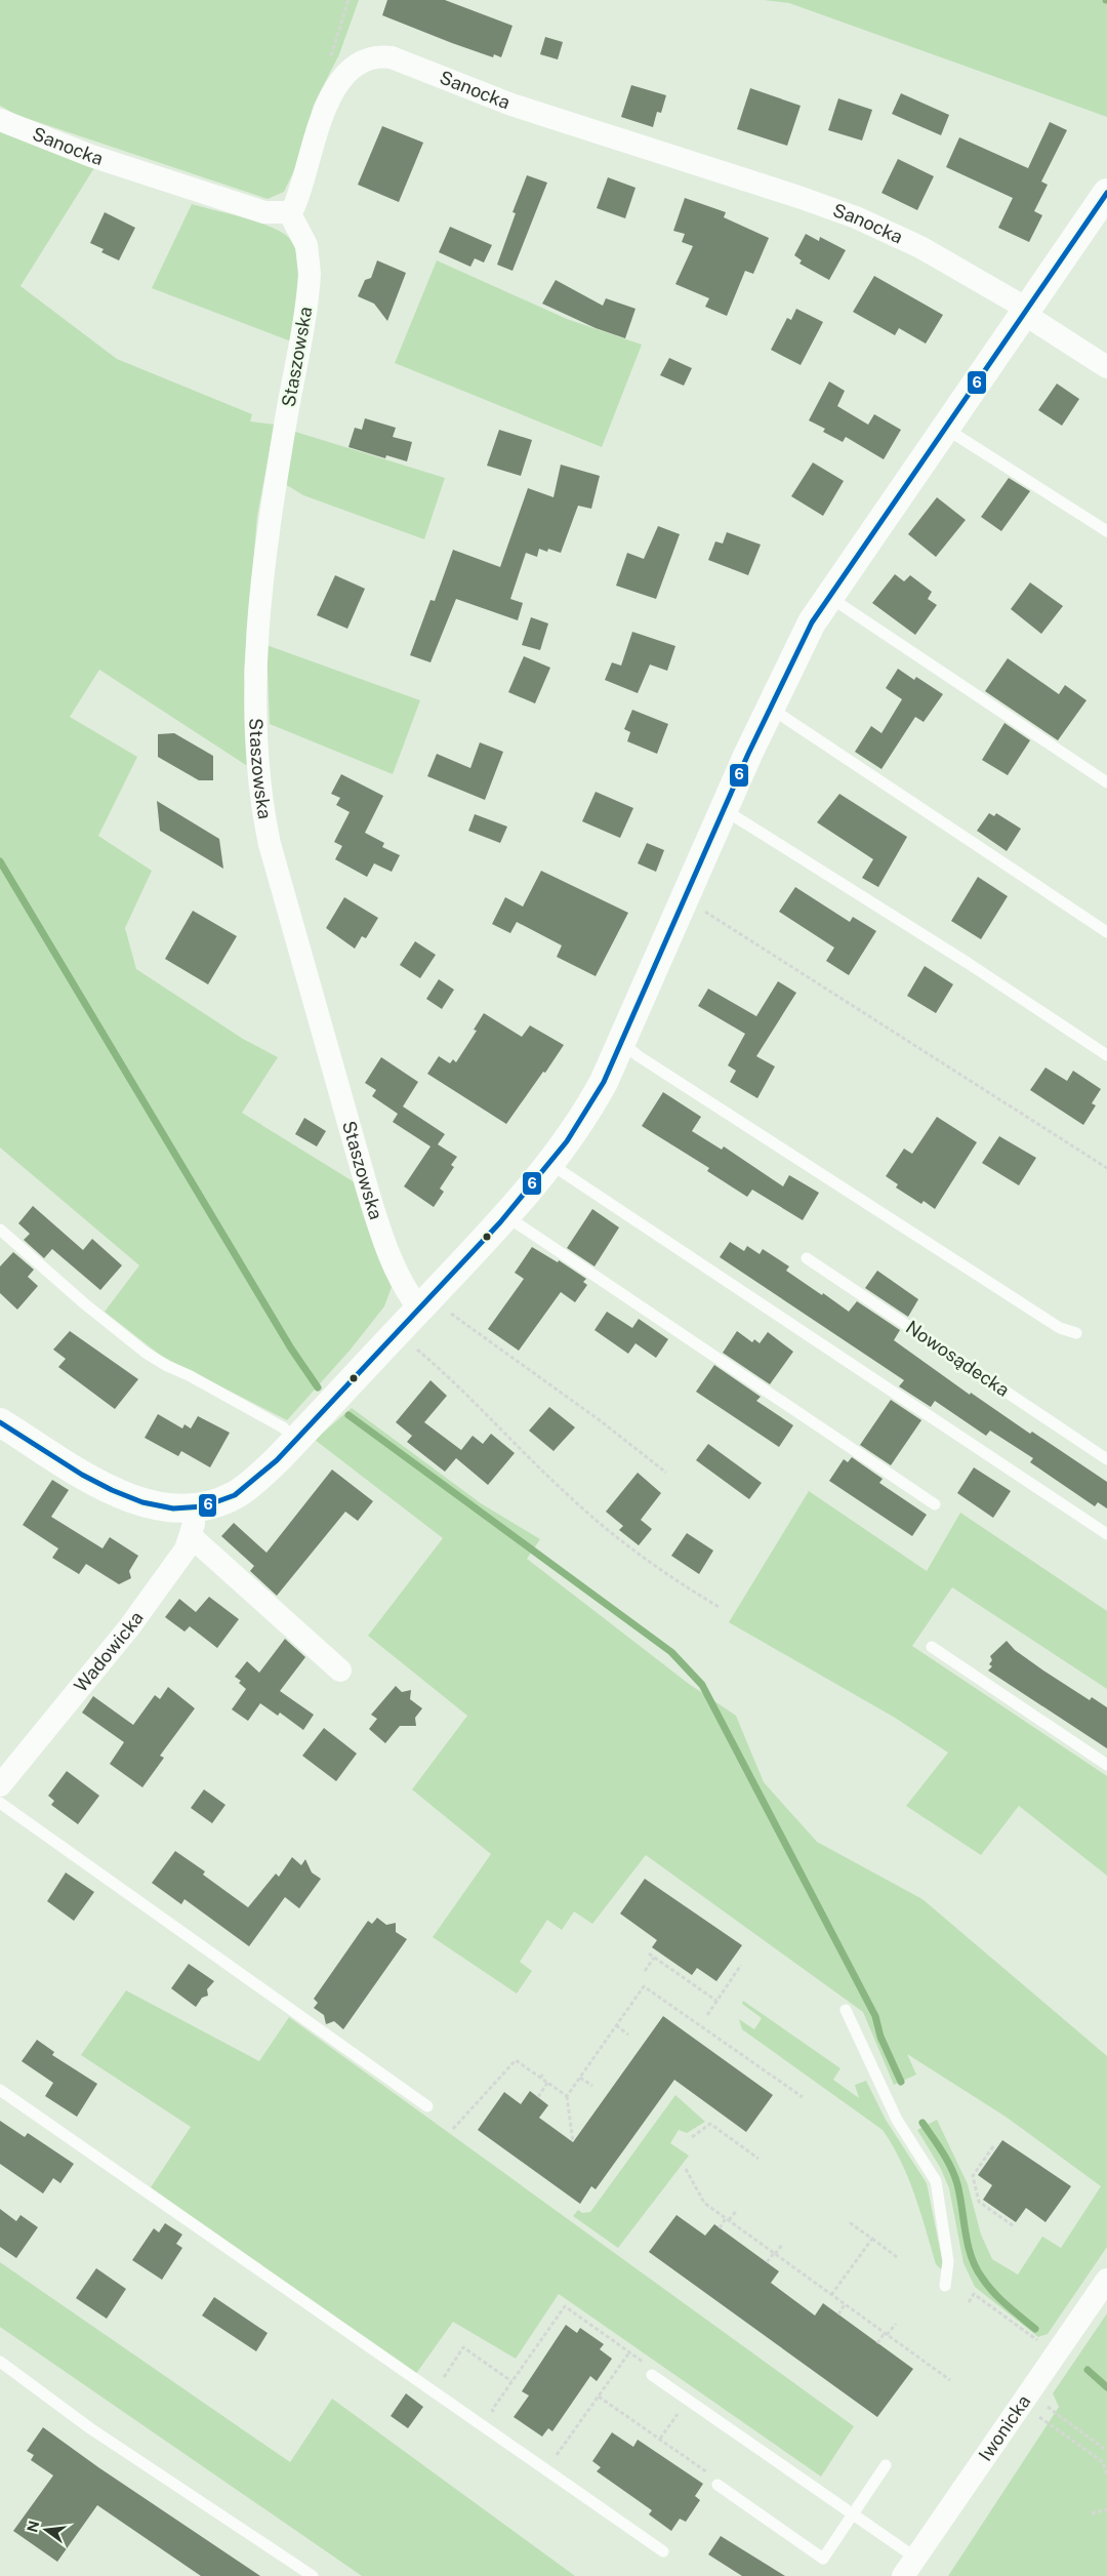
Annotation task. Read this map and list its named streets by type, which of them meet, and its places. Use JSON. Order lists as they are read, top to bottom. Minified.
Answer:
{"streets":{"street":["Sanocka","Staszowska","Wadowicka","Iwonicka"],"lane":["Nowosądecka"]},"crossings":[["Sanocka","Staszowska"]],"lines":["transit line 6"],"north":"left"}
